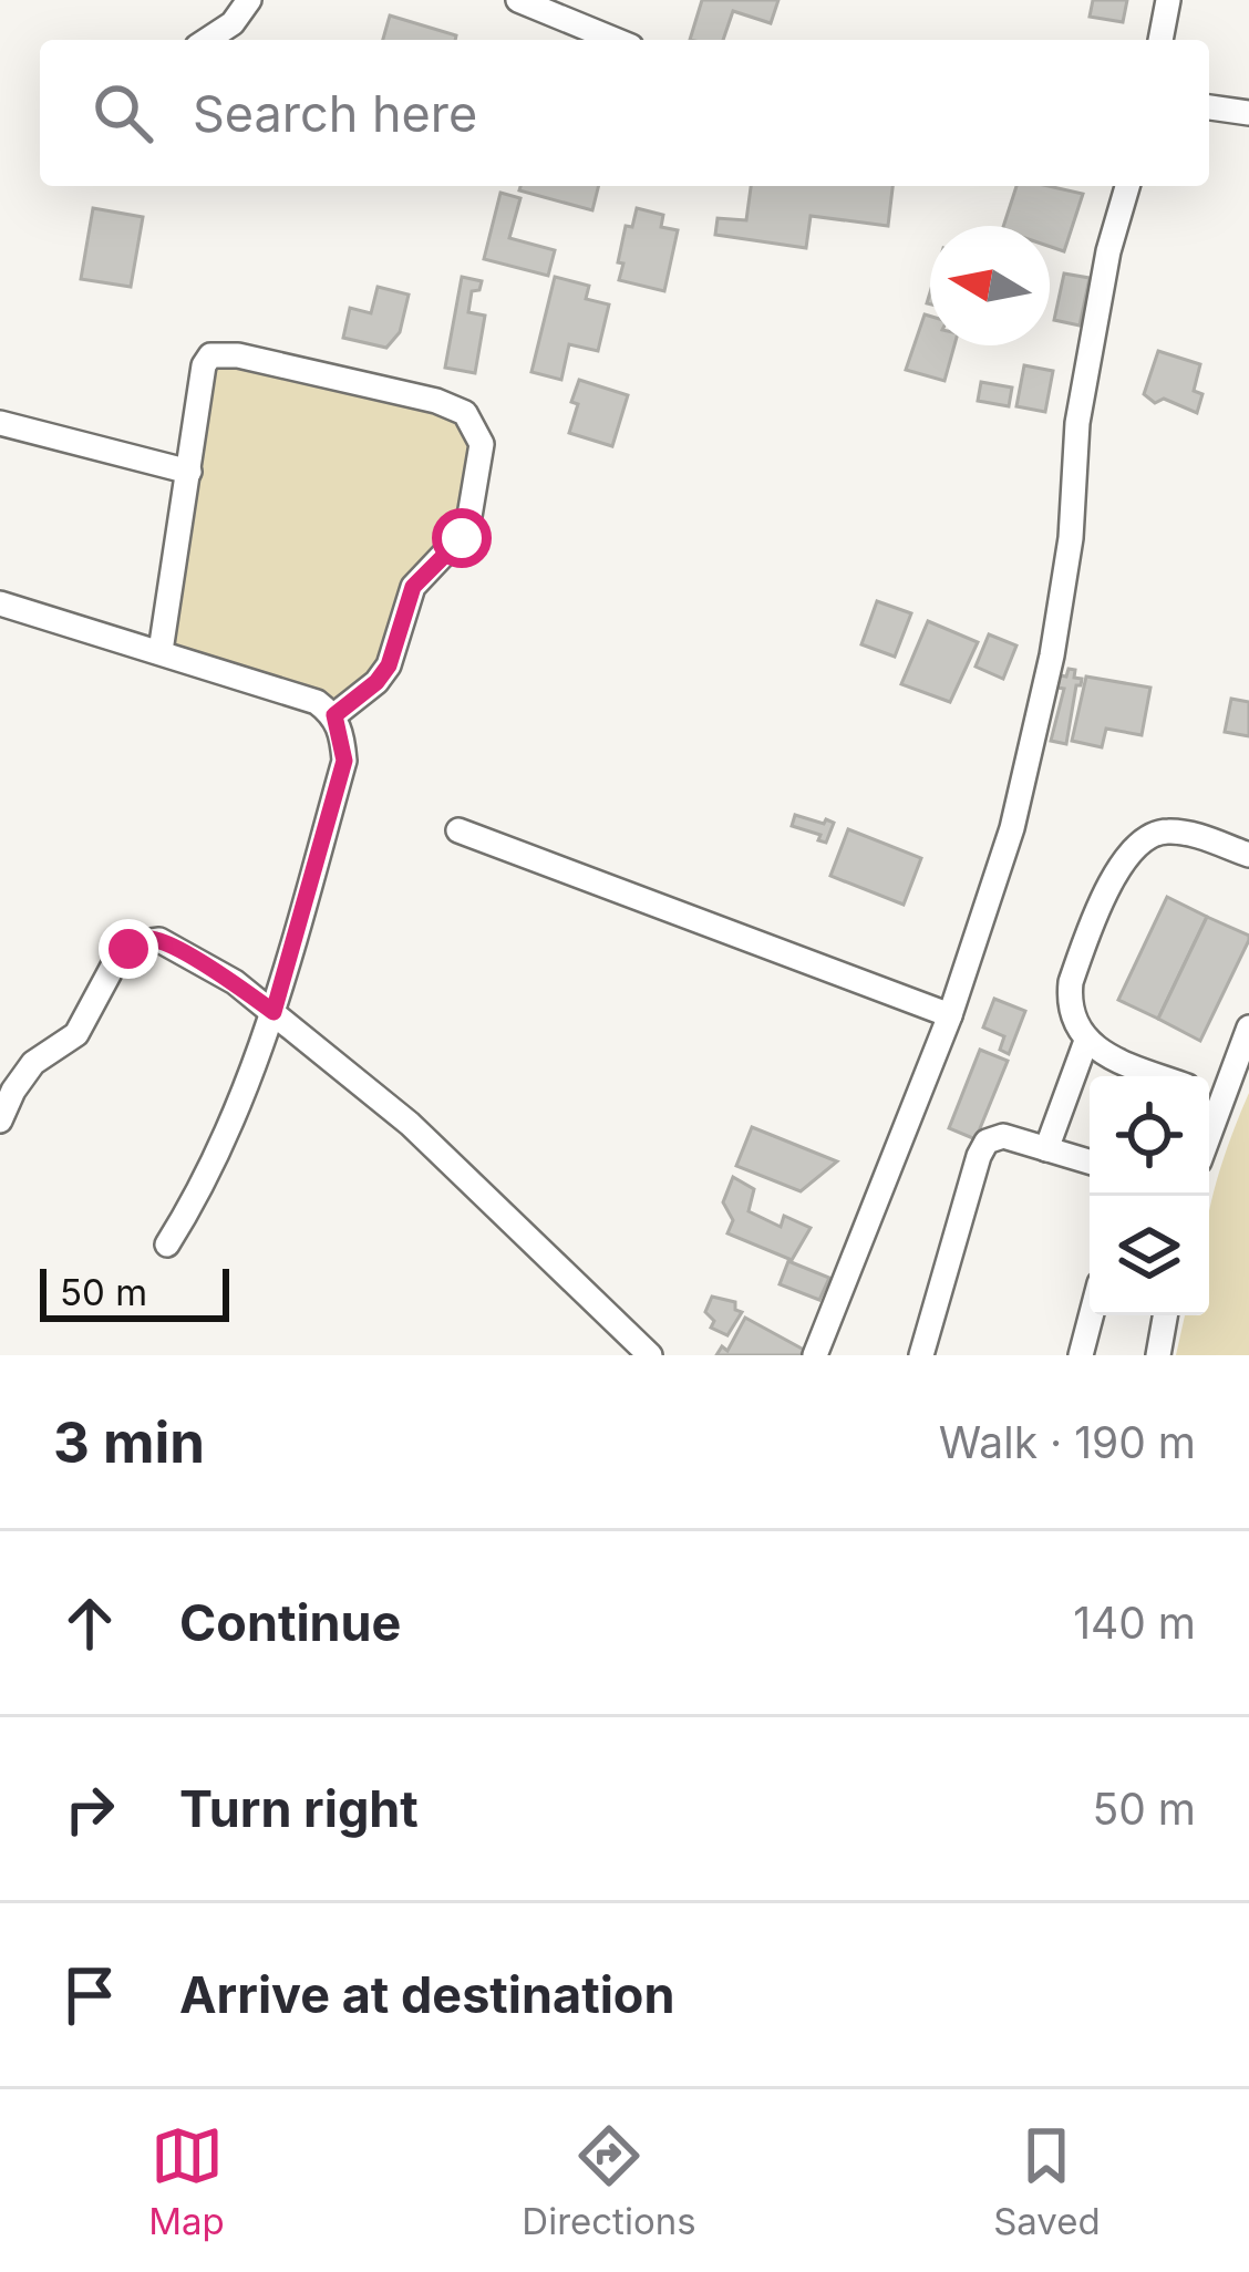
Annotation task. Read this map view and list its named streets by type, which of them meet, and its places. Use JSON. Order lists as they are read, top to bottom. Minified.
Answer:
{"scale_bar":"50 m","north":"left","page":{"search":"Search here","scale":"50 m","heading":["3 min","Walk · 190 m"],"list":[["Continue","140 m"],["Turn right","50 m"],"Arrive at destination"],"nav":["Map","Directions","Saved"]}}
